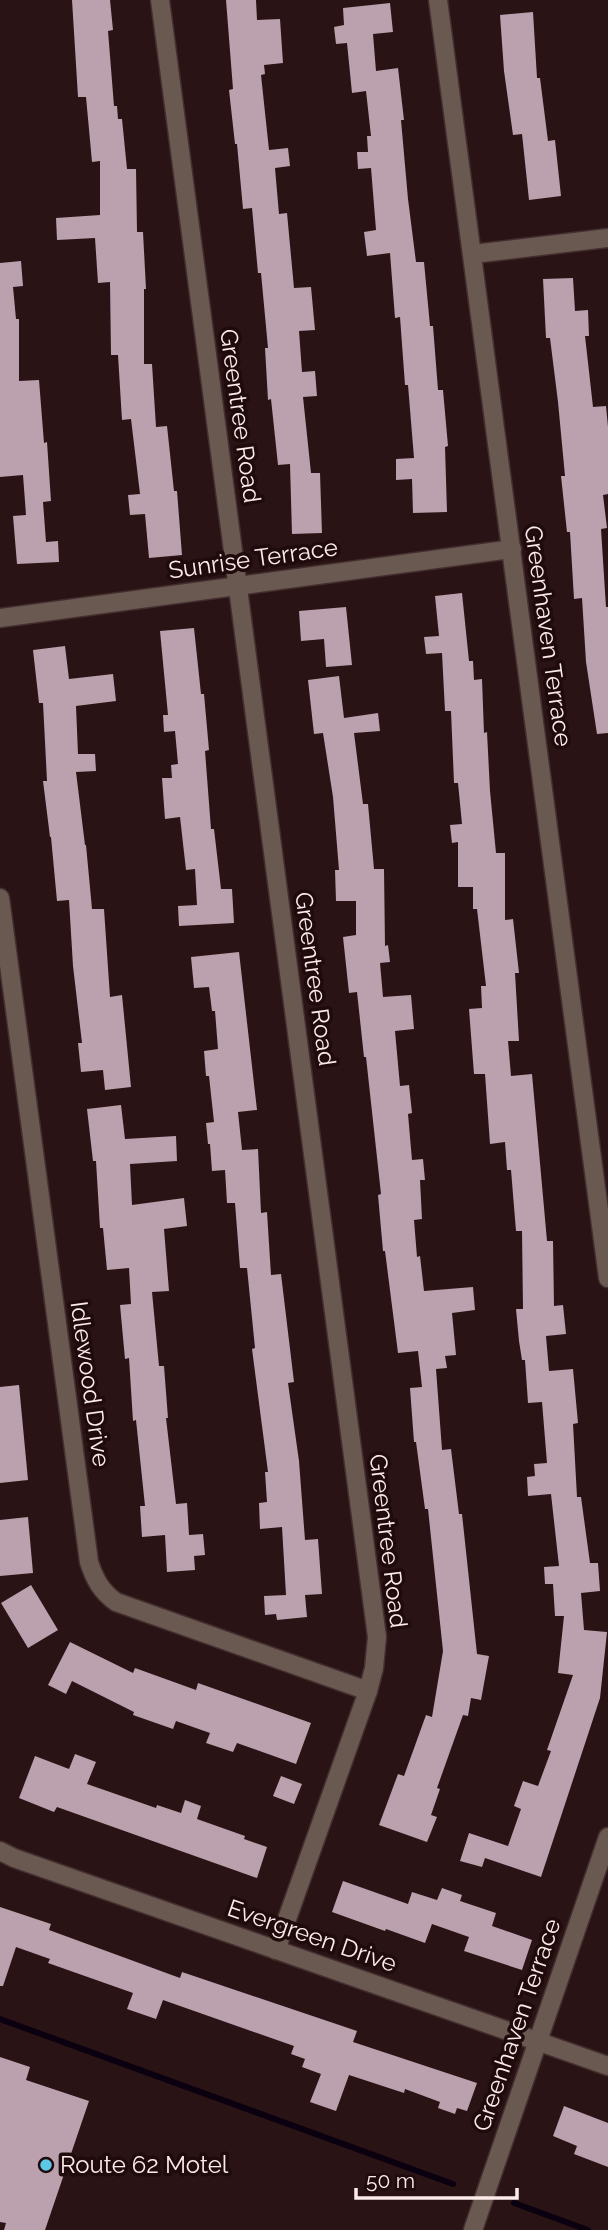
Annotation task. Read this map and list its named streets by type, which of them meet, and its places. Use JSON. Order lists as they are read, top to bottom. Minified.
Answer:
{"streets":{"street":["Greentree Road","Sunrise Terrace","Greenhaven Terrace","Idlewood Drive","Evergreen Drive"]},"crossings":[["Greentree Road","Sunrise Terrace"],["Greentree Road","Idlewood Drive"],["Greentree Road","Evergreen Drive"],["Sunrise Terrace","Greenhaven Terrace"],["Greenhaven Terrace","Evergreen Drive"]],"places":["Route 62 Motel"],"scale_bar":"50 m"}
